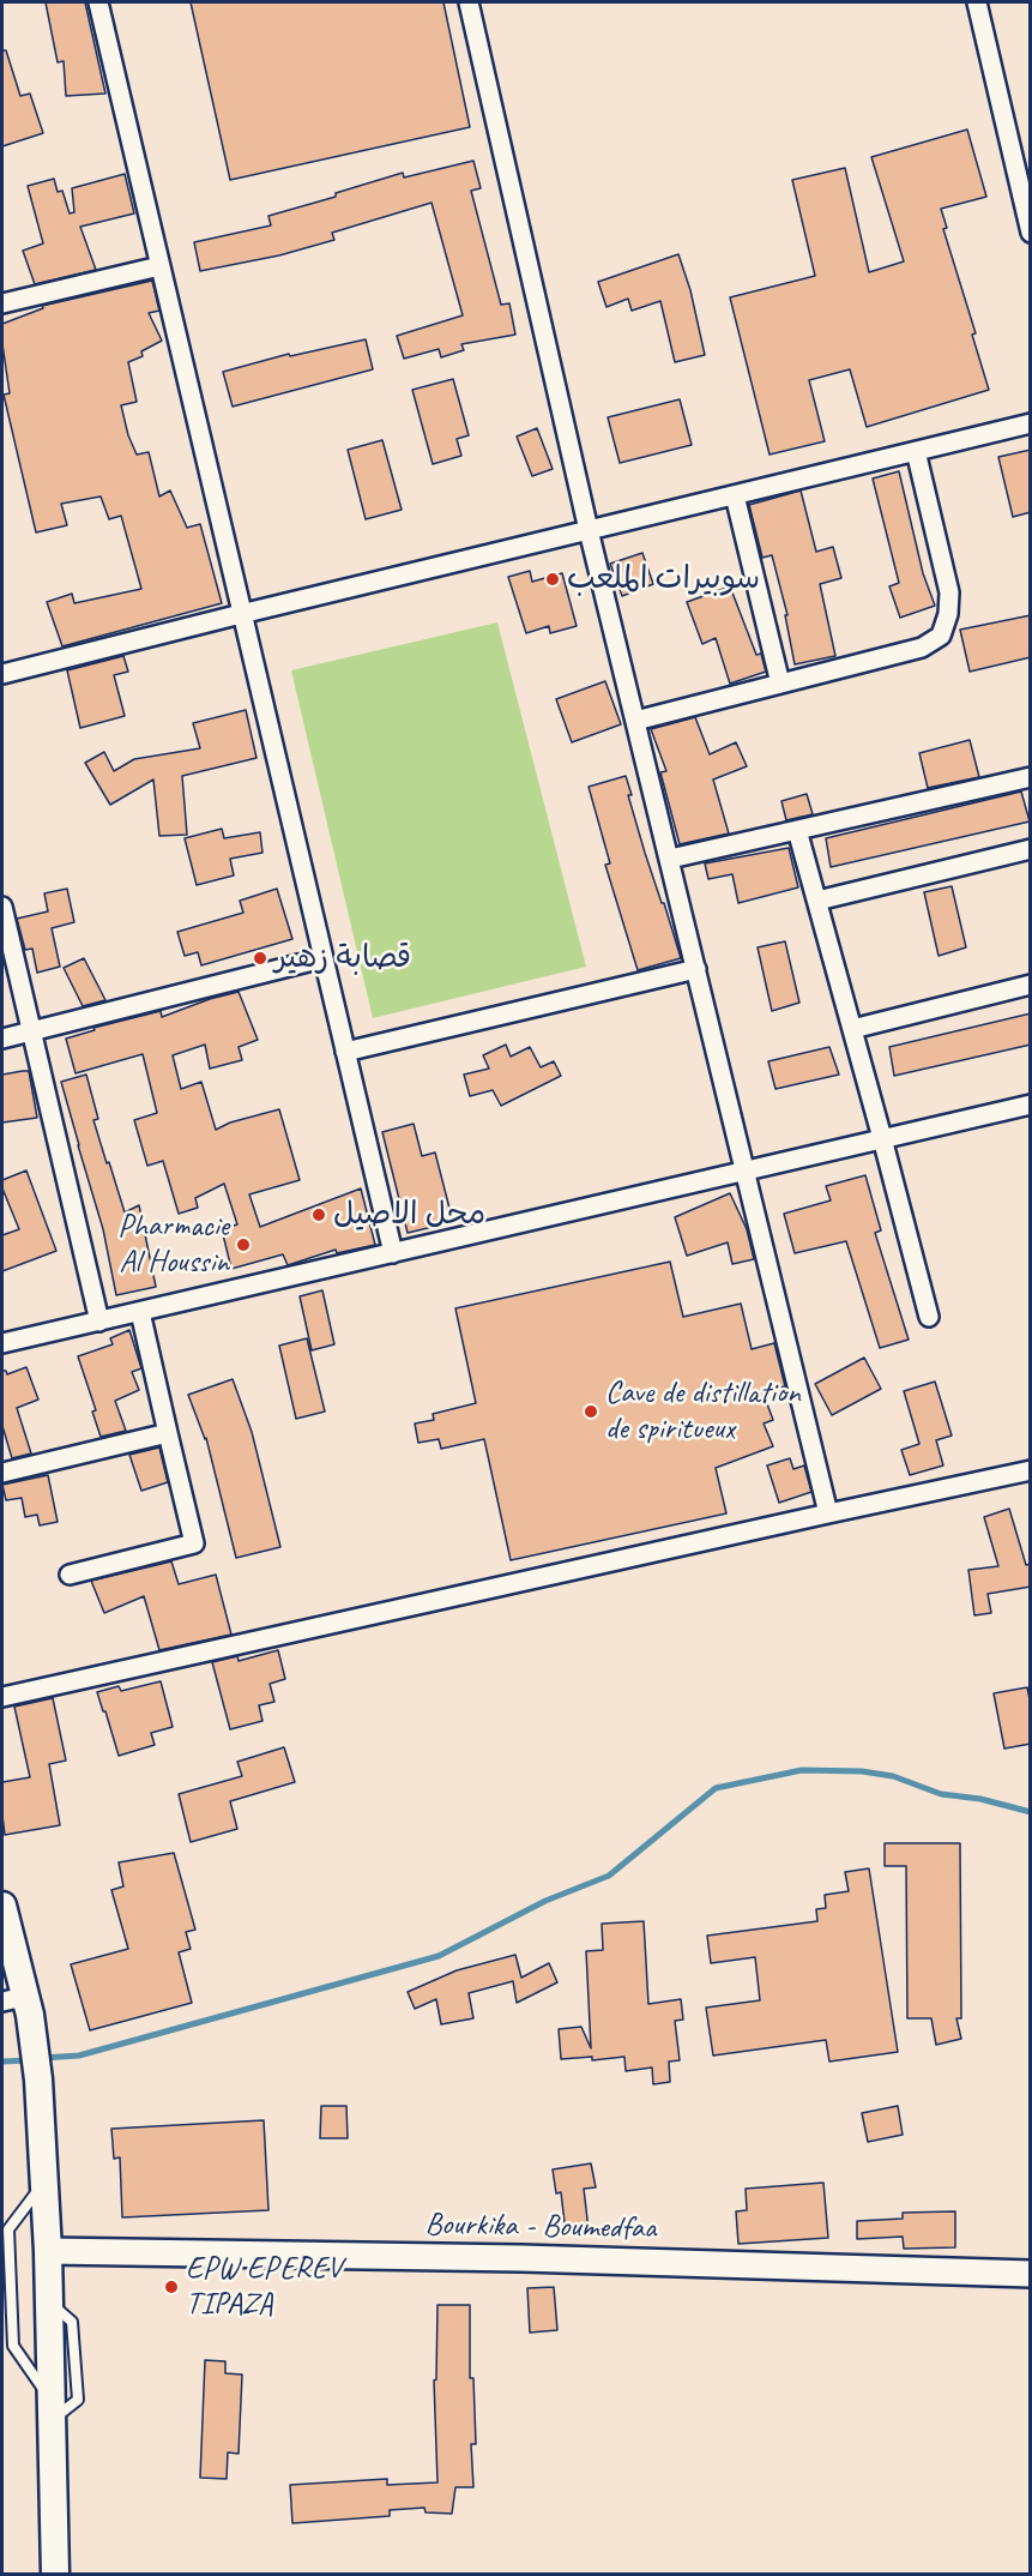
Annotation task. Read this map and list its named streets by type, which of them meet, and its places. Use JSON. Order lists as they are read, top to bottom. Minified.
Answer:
{"streets":{"main road":["Bourkika - Boumedfaa"]},"places":["سوبيرات الملعب","قصابة زهير","محل الاصيل","Pharmacie Al Houssin","Cave de distillation de spiritueux","EPW EPEREV TIPAZA"]}
